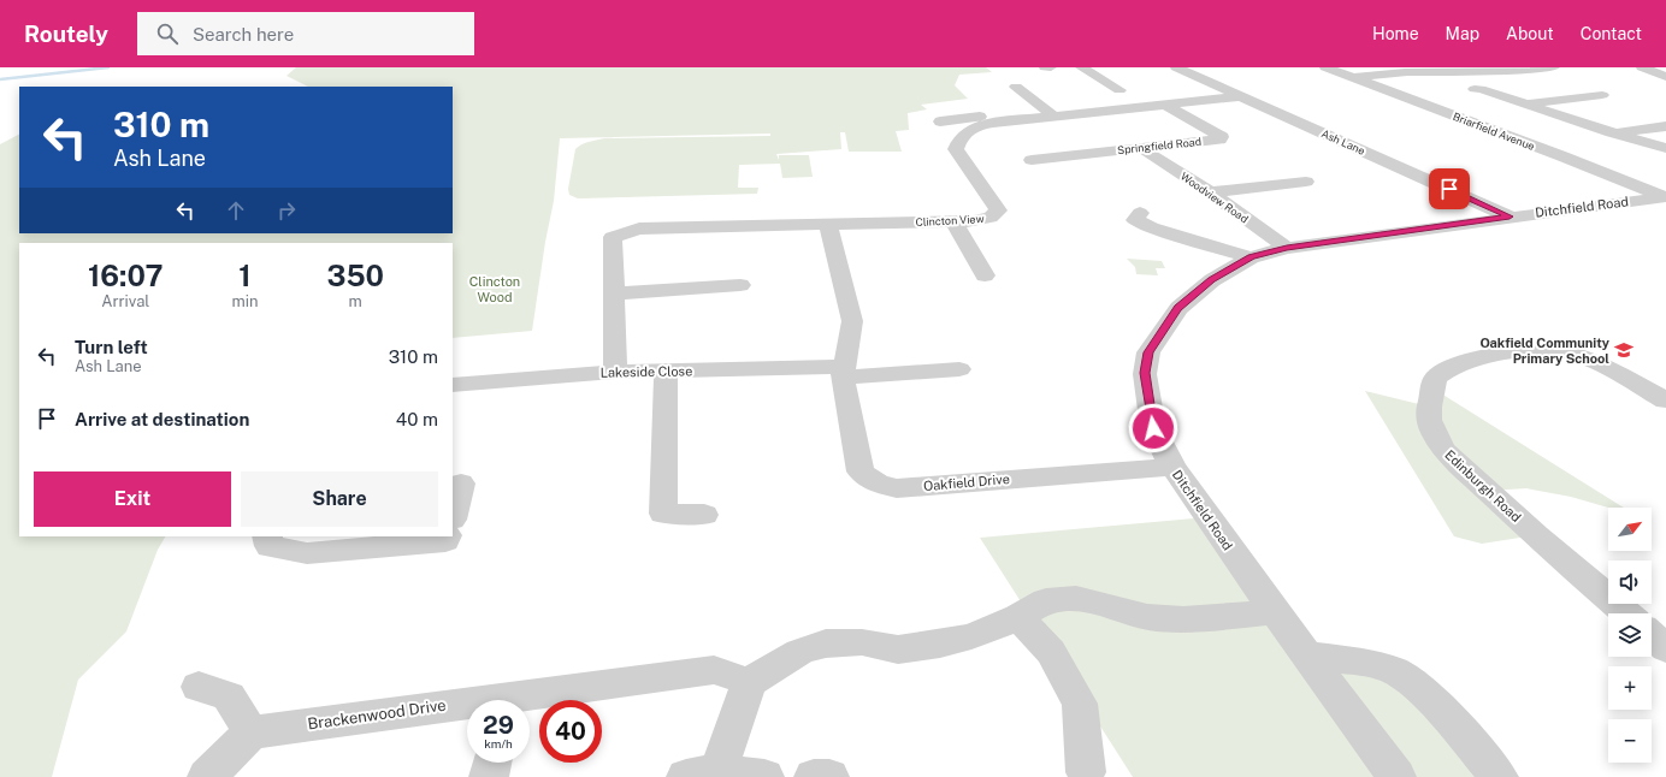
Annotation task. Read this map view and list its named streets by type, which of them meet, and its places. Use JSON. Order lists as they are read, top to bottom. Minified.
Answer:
{"streets":{"street":["Briarfield Avenue","Ash Lane","Springfield Road","Woodview Road","Ditchfield Road","Clincton View","Lakeside Close","Oakfield Drive","Edinburgh Road","Brackenwood Drive"]},"crossings":[["Briarfield Avenue","Ditchfield Road"],["Ash Lane","Ditchfield Road"],["Ash Lane","Clincton View"],["Springfield Road","Woodview Road"],["Springfield Road","Clincton View"],["Woodview Road","Ditchfield Road"],["Ditchfield Road","Oakfield Drive"],["Clincton View","Lakeside Close"],["Clincton View","Oakfield Drive"],["Lakeside Close","Oakfield Drive"]],"parks":["Clincton Wood"],"places":{"school or university":["Oakfield Community Primary School"]},"north":"top right","page":{"header":"Routely","search":"Search here","nav":["Home","Map","About","Contact"],"turn":["310 m","Ash Lane"],"eta":["16:07","Arrival","1","min","350","m"],"list":[{"name":"Turn left","note":"Ash Lane","value":"310 m"},{"name":"Arrive at destination","value":"40 m"}],"buttons":["Exit","Share"],"map_buttons":["+","−"],"speed":"29 km/h","limit":"40"}}
